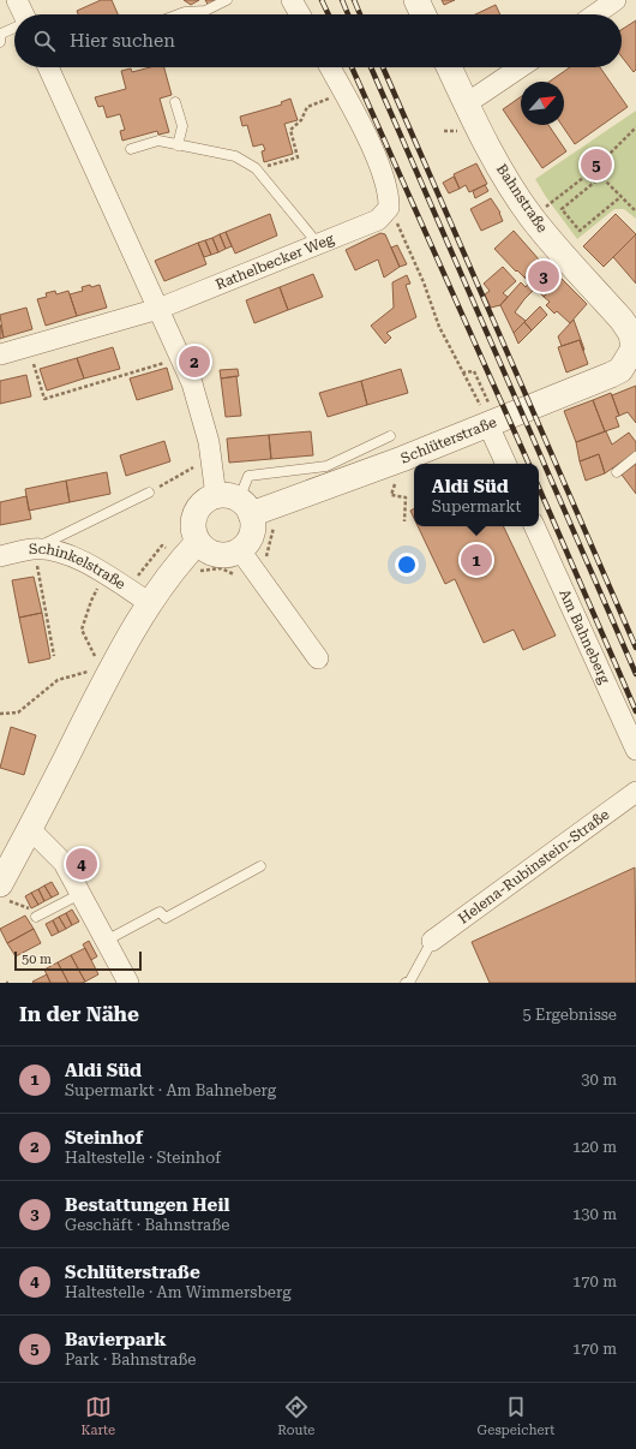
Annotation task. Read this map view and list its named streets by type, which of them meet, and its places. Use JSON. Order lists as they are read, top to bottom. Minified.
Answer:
{"streets":{"street":["Bahnstraße","Rathelbecker Weg","Schlüterstraße","Schinkelstraße","Am Bahneberg","Helena-Rubinstein-Straße"]},"crossings":[["Bahnstraße","Schlüterstraße"]],"scale_bar":"50 m","north":"top right","page":{"search":"Hier suchen","pins":["5","3","2","1","4"],"popup":["Aldi Süd","Supermarkt"],"scale":"50 m","heading":["In der Nähe","5 Ergebnisse"],"list":[{"mark":"1","name":"Aldi Süd","note":"Supermarkt · Am Bahneberg","value":"30 m"},{"mark":"2","name":"Steinhof","note":"Haltestelle · Steinhof","value":"120 m"},{"mark":"3","name":"Bestattungen Heil","note":"Geschäft · Bahnstraße","value":"130 m"},{"mark":"4","name":"Schlüterstraße","note":"Haltestelle · Am Wimmersberg","value":"170 m"},{"mark":"5","name":"Bavierpark","note":"Park · Bahnstraße","value":"170 m"}],"nav":["Karte","Route","Gespeichert"]}}
